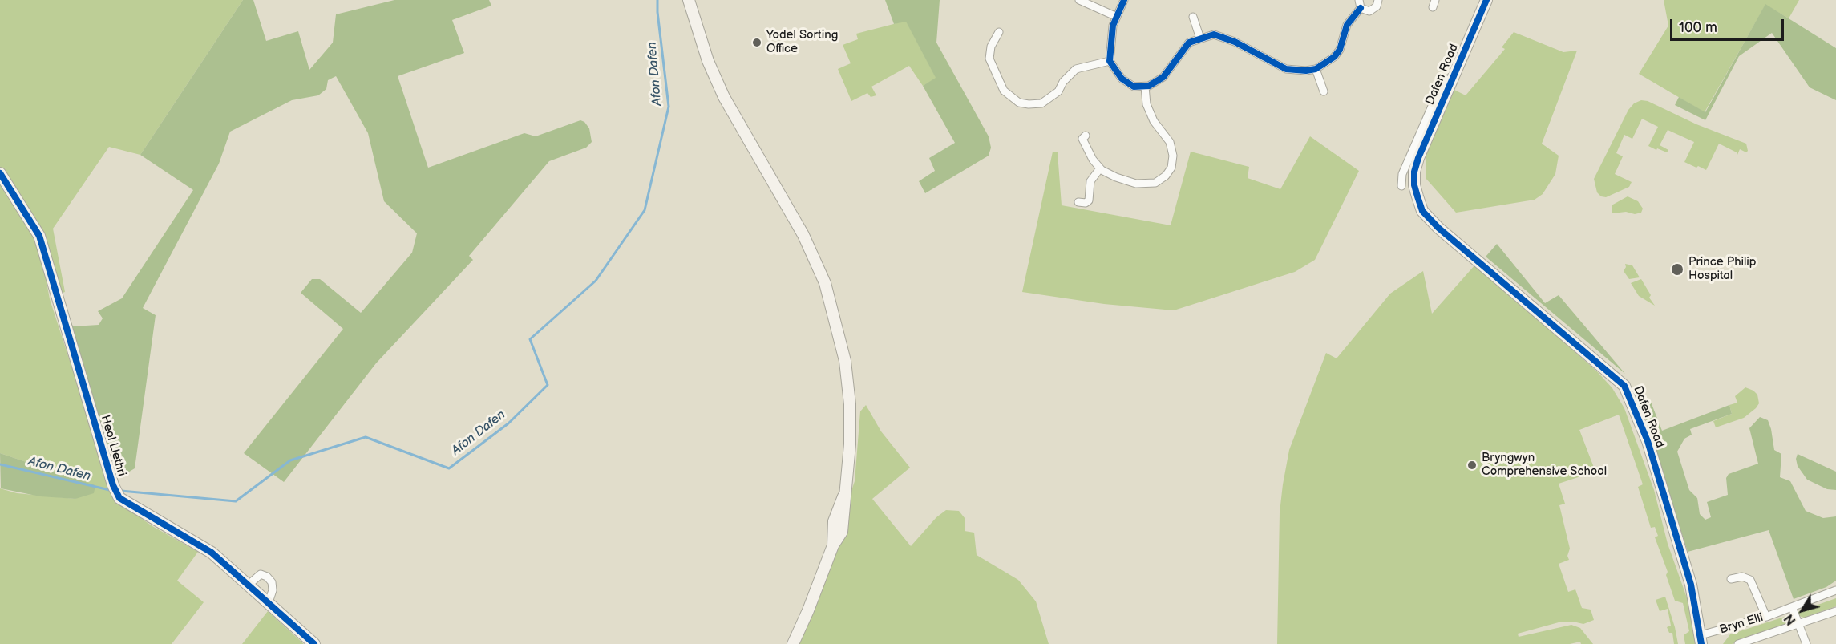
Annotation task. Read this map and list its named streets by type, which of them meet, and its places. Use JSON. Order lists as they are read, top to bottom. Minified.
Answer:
{"streets":{"street":["Dafen Road","Heol Llethri","Bryn Elli"]},"crossings":[["Dafen Road","Bryn Elli"]],"water":["Afon Dafen"],"places":["Yodel Sorting Office","Prince Philip Hospital","Bryngwyn Comprehensive School"],"scale_bar":"100 m","north":"bottom left"}
